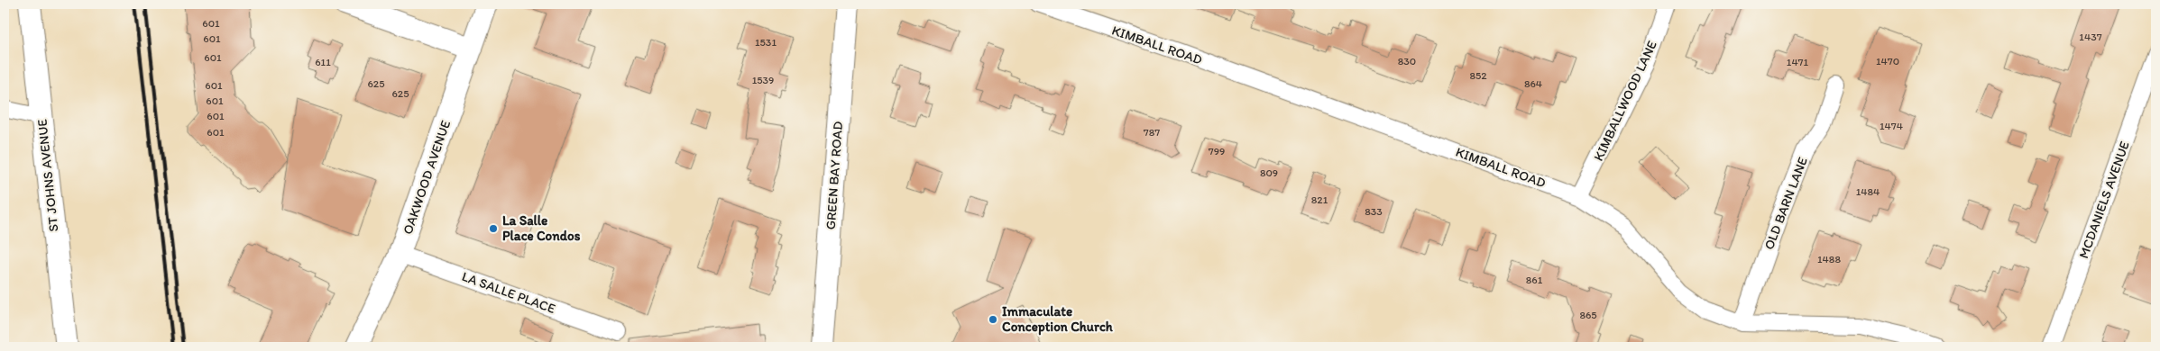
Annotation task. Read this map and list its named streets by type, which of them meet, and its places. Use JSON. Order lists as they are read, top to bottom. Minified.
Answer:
{"streets":{"street":["KIMBALL ROAD","KIMBALLWOOD LANE","ST JOHNS AVENUE","GREEN BAY ROAD","OAKWOOD AVENUE","MCDANIELS AVENUE","OLD BARN LANE","LA SALLE PLACE"]},"crossings":[["KIMBALL ROAD","KIMBALLWOOD LANE"],["KIMBALL ROAD","OLD BARN LANE"],["OAKWOOD AVENUE","LA SALLE PLACE"]],"places":["La Salle Place Condos","Immaculate Conception Church"],"house_numbers":["601","1437","601","1531","601","830","1470","611","1471","852","1539","625","864","601","625","601","601","1474","601","787","799","809","1484","821","833","1488","861","865"]}
